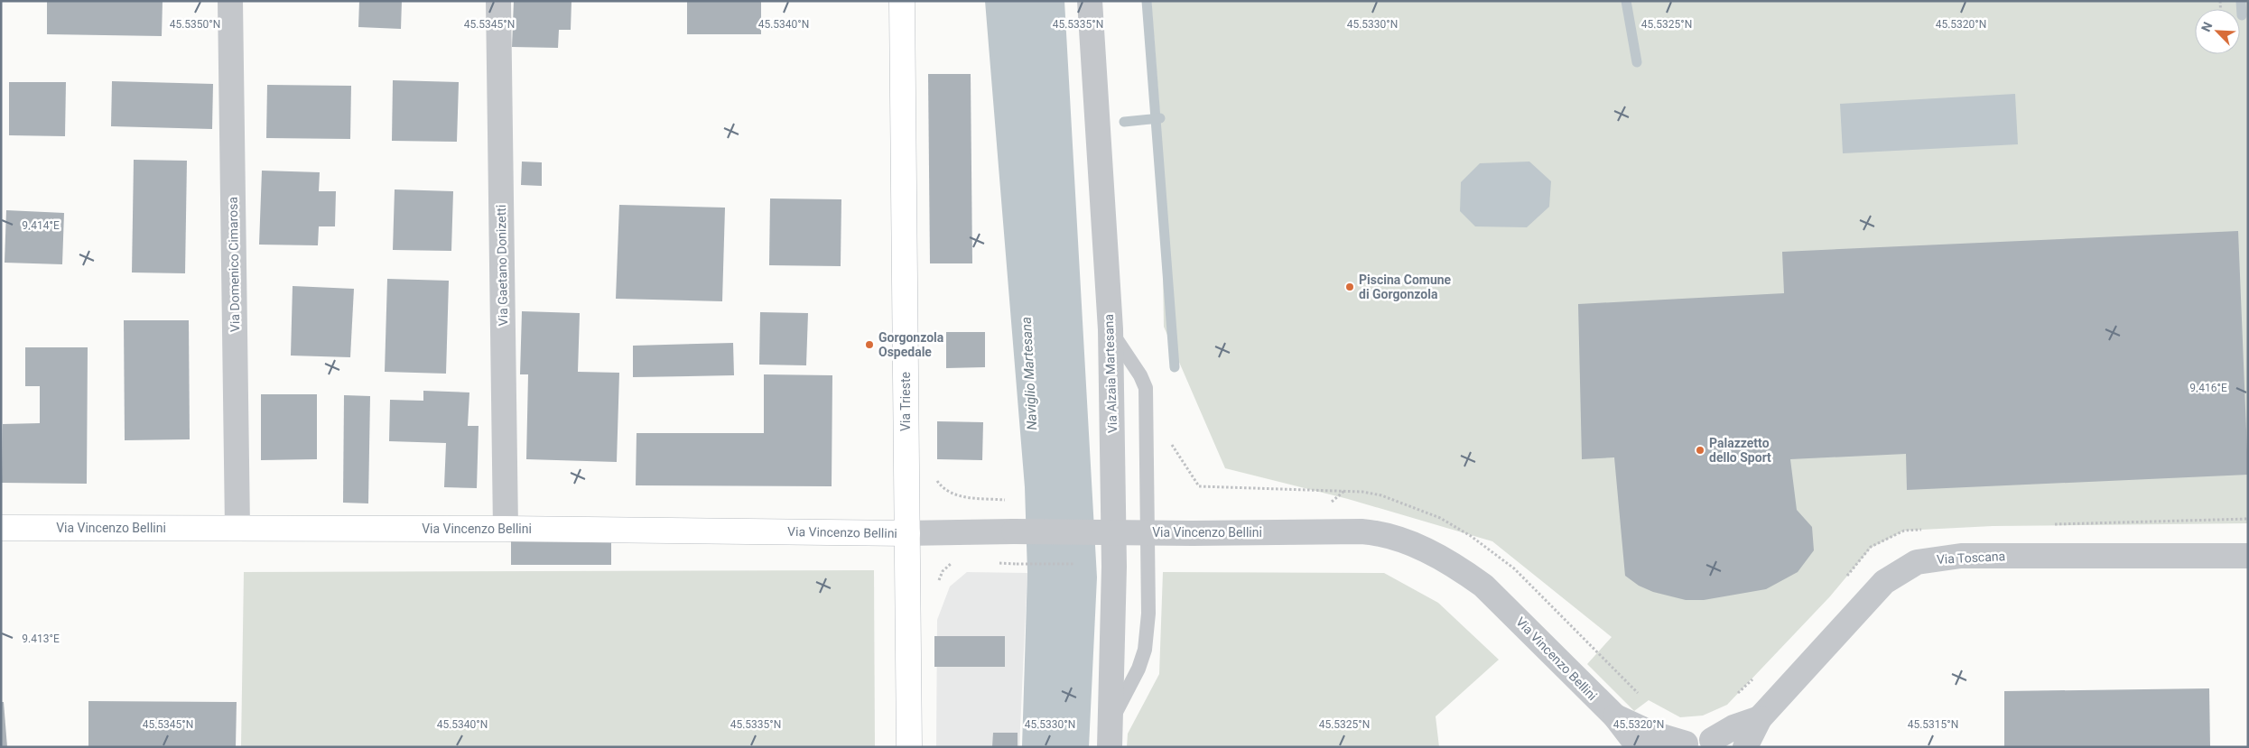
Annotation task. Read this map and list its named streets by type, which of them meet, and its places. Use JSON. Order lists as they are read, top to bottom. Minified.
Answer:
{"streets":{"street":["Via Domenico Cimarosa","Via Gaetano Donizetti","Via Alzaia Martesana","Via Trieste","Via Vincenzo Bellini","Via Toscana"]},"crossings":[["Via Domenico Cimarosa","Via Vincenzo Bellini"],["Via Gaetano Donizetti","Via Vincenzo Bellini"],["Via Trieste","Via Vincenzo Bellini"]],"water":["Naviglio Martesana"],"places":["Piscina Comune di Gorgonzola","Gorgonzola Ospedale","Palazzetto dello Sport"],"north":"top left","coordinates":["45.5350°N","45.5345°N","45.5340°N","45.5330°N","45.5335°N","45.5325°N","45.5320°N","9.414°E","9.416°E","9.413°E","45.5315°N"]}
